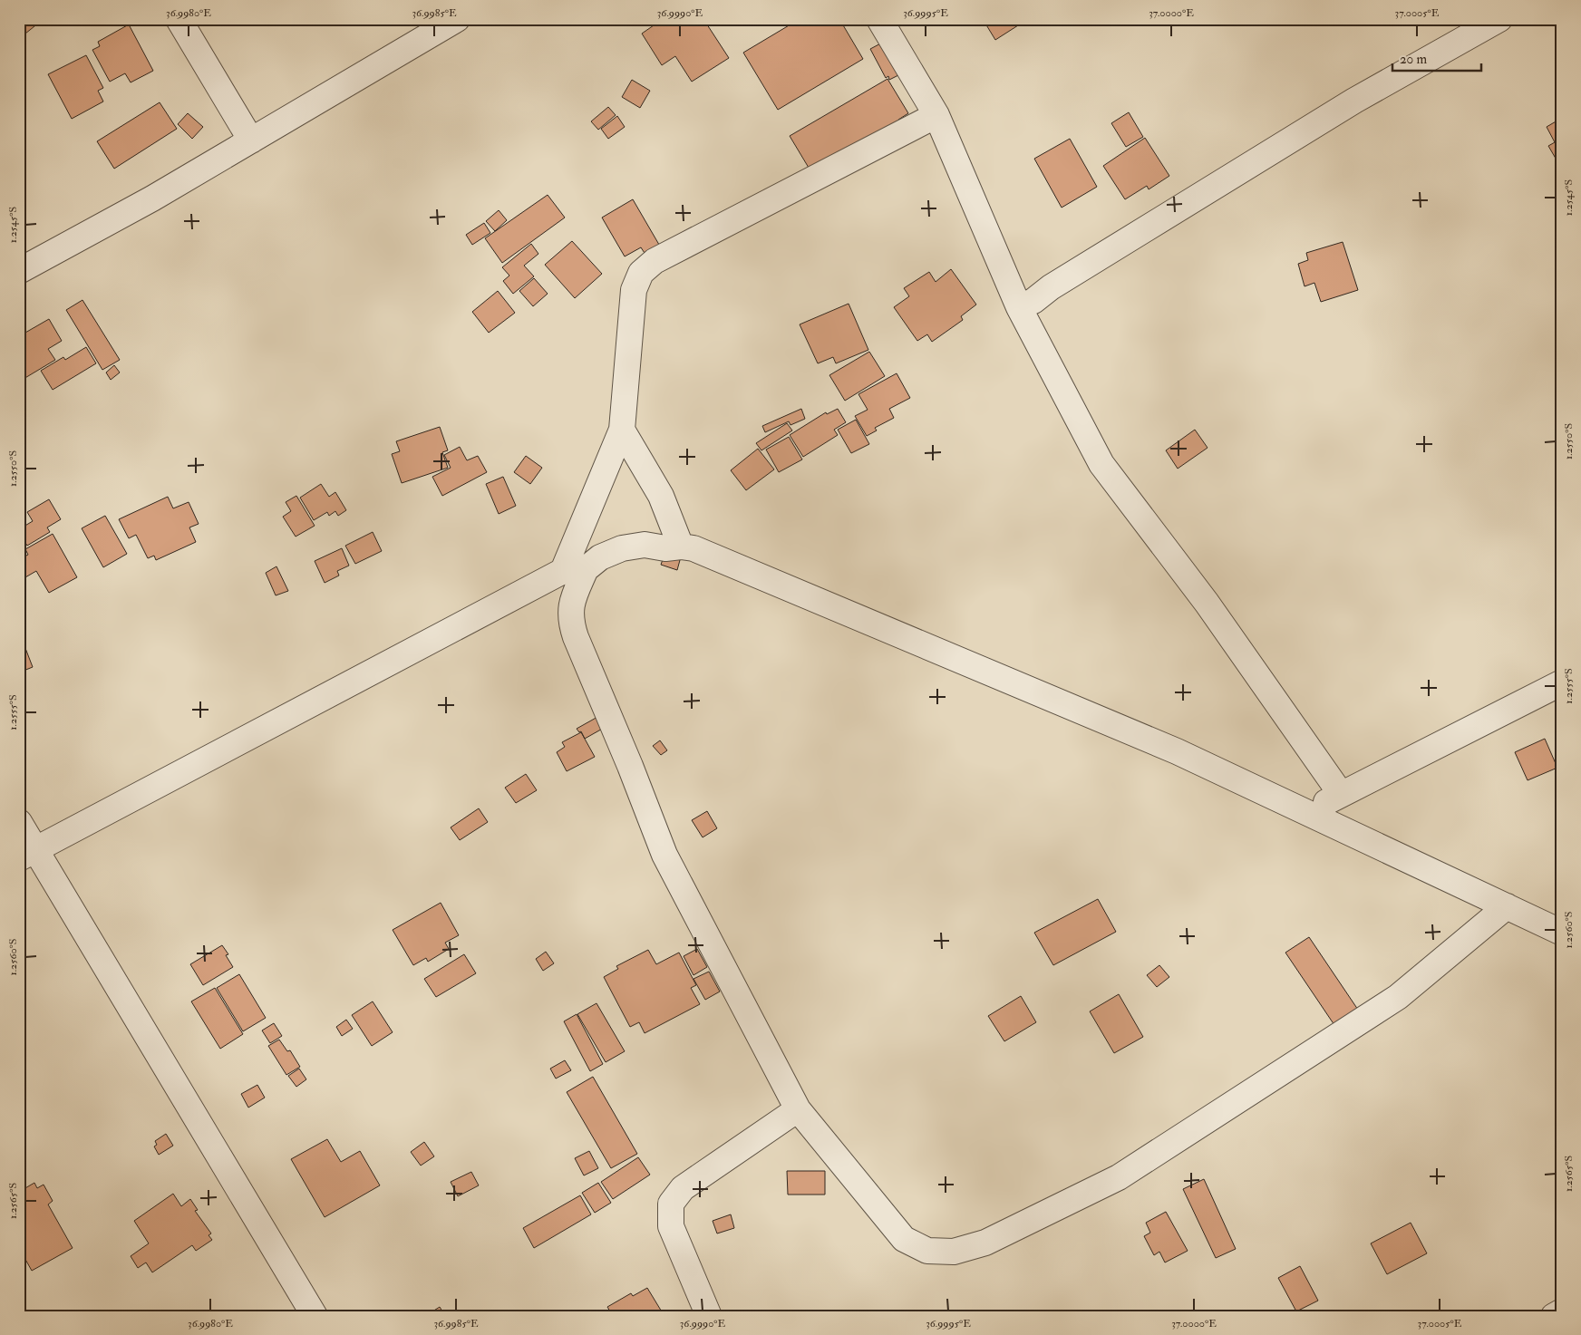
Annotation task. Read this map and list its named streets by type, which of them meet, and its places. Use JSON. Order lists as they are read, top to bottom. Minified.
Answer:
{"scale_bar":"20 m","coordinates":["36.9980°E","36.9985°E","36.9990°E","36.9995°E","37.0000°E","37.0005°E","1.2545°S","1.2550°S","1.2555°S","1.2560°S","1.2565°S"]}
